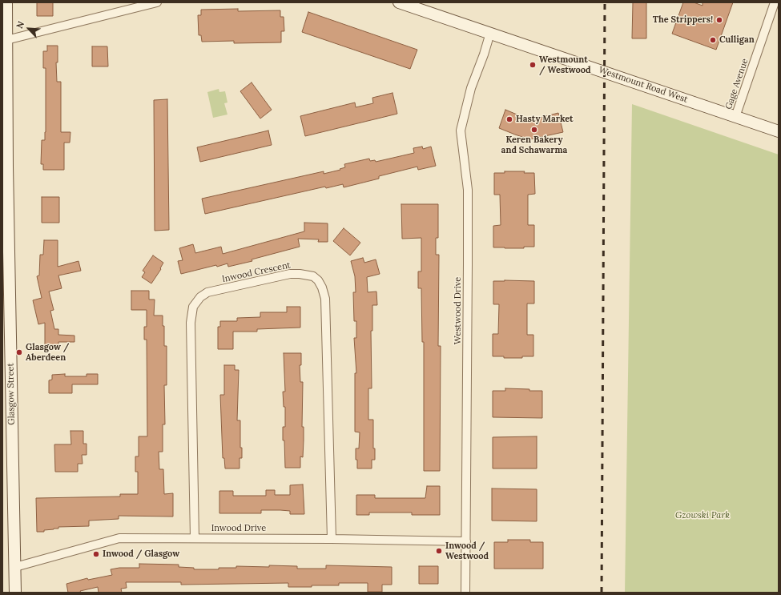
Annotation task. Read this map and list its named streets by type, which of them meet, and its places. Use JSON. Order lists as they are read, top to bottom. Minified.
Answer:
{"streets":{"street":["Gage Avenue","Westmount Road West","Inwood Crescent","Westwood Drive","Glasgow Street","Inwood Drive"]},"crossings":[["Gage Avenue","Westmount Road West"],["Westmount Road West","Westwood Drive"],["Inwood Crescent","Inwood Drive"],["Westwood Drive","Inwood Drive"],["Glasgow Street","Inwood Drive"]],"parks":["Gzowski Park"],"places":["The Strippers!","Culligan","Westmount / Westwood","Hasty Market","Keren Bakery and Schawarma","Glasgow / Aberdeen","Inwood / Westwood","Inwood / Glasgow"],"north":"top left"}
